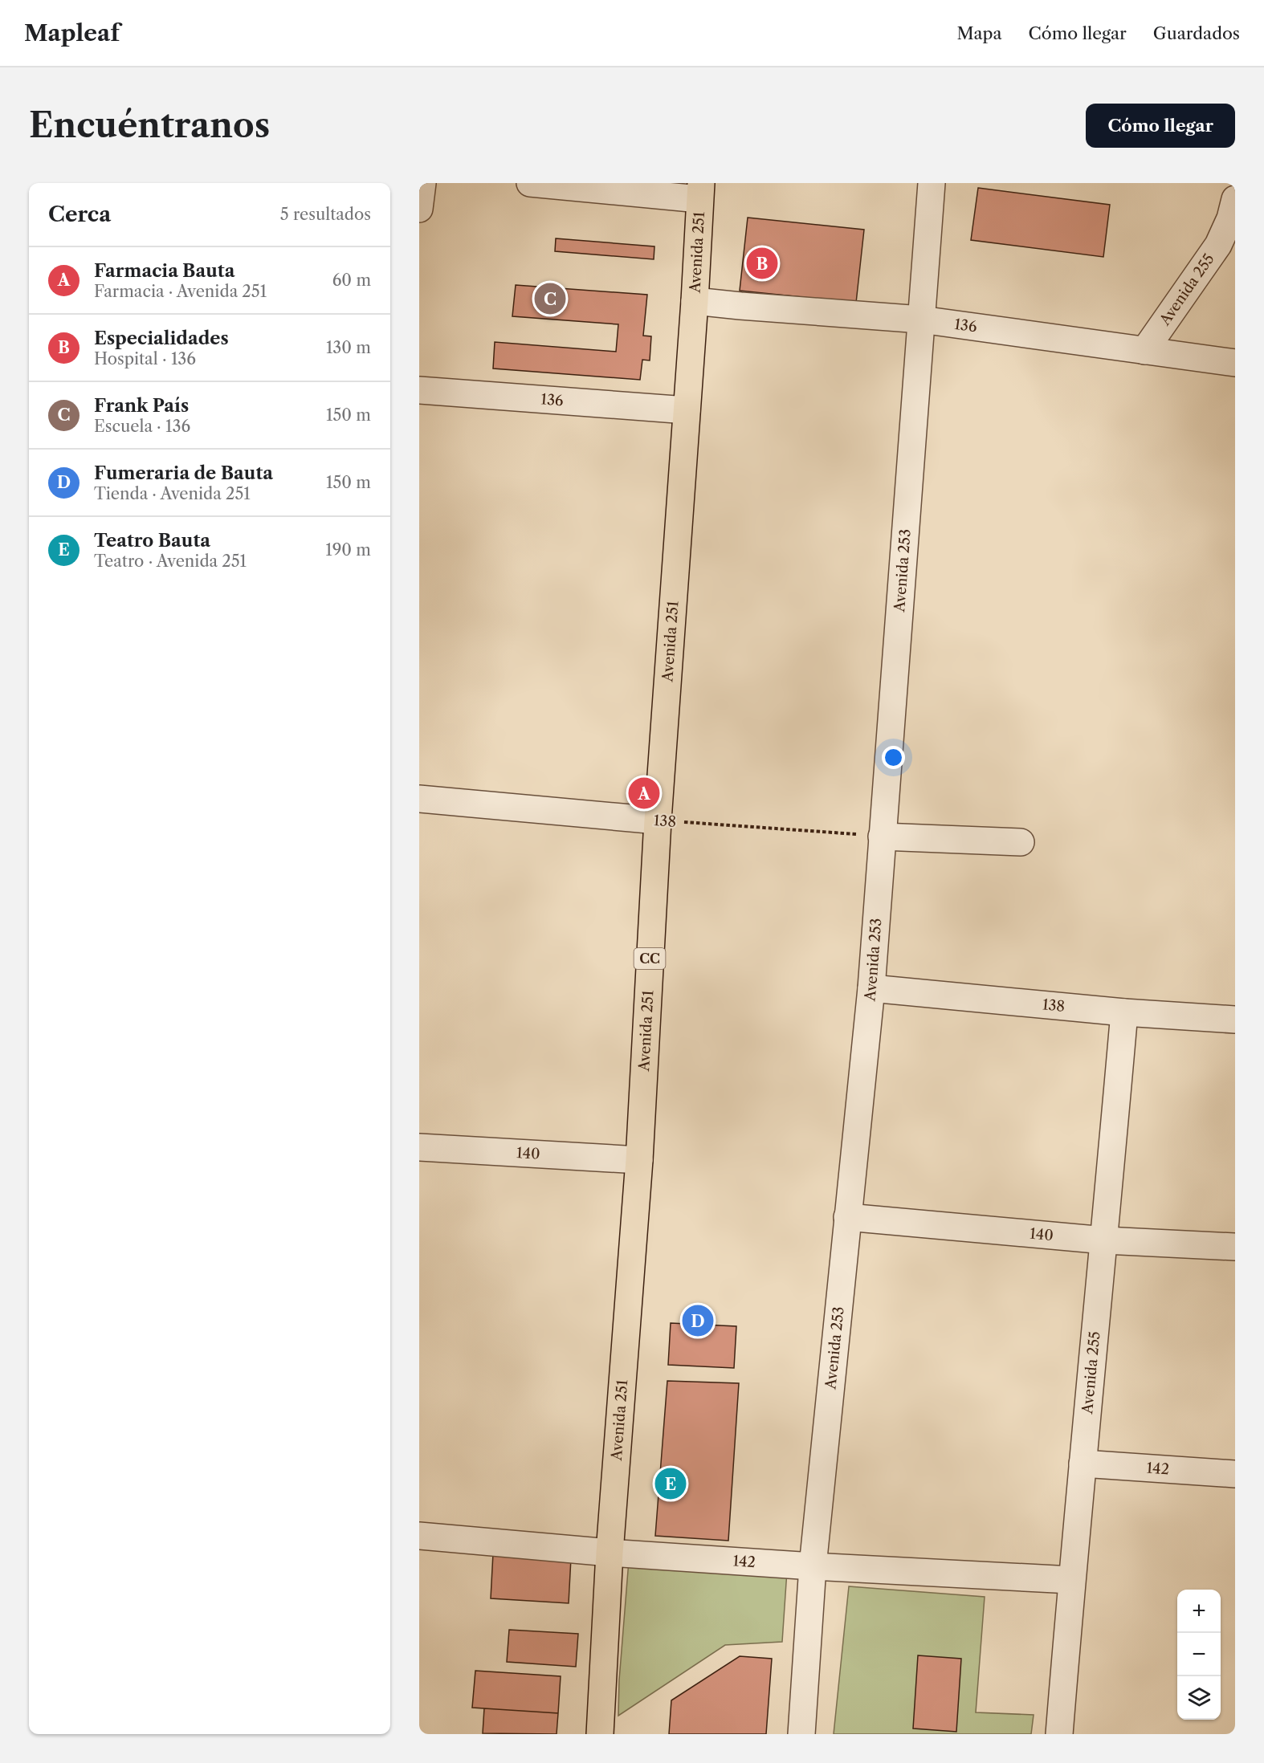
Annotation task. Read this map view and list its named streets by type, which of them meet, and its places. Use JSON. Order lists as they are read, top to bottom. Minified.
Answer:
{"streets":{"main road":["Avenida 251","CC"],"street":["Avenida 255","136","Avenida 253","138","140","142"]},"crossings":[["Avenida 251","136"],["Avenida 251","138"],["Avenida 251","140"],["Avenida 251","142"],["Avenida 255","136"],["Avenida 255","138"],["Avenida 255","140"],["Avenida 255","142"],["136","Avenida 253"],["Avenida 253","138"],["Avenida 253","140"],["Avenida 253","142"]],"page":{"header":"Mapleaf","nav":["Mapa","Cómo llegar","Guardados"],"buttons":"Cómo llegar","title":"Encuéntranos","heading":["Cerca","5 resultados"],"list":[{"mark":"A","name":"Farmacia Bauta","note":"Farmacia · Avenida 251","value":"60 m"},{"mark":"B","name":"Especialidades","note":"Hospital · 136","value":"130 m"},{"mark":"C","name":"Frank País","note":"Escuela · 136","value":"150 m"},{"mark":"D","name":"Fumeraria de Bauta","note":"Tienda · Avenida 251","value":"150 m"},{"mark":"E","name":"Teatro Bauta","note":"Teatro · Avenida 251","value":"190 m"}],"pins":["B","C","A","D","E"],"map_buttons":["+","−"]}}
